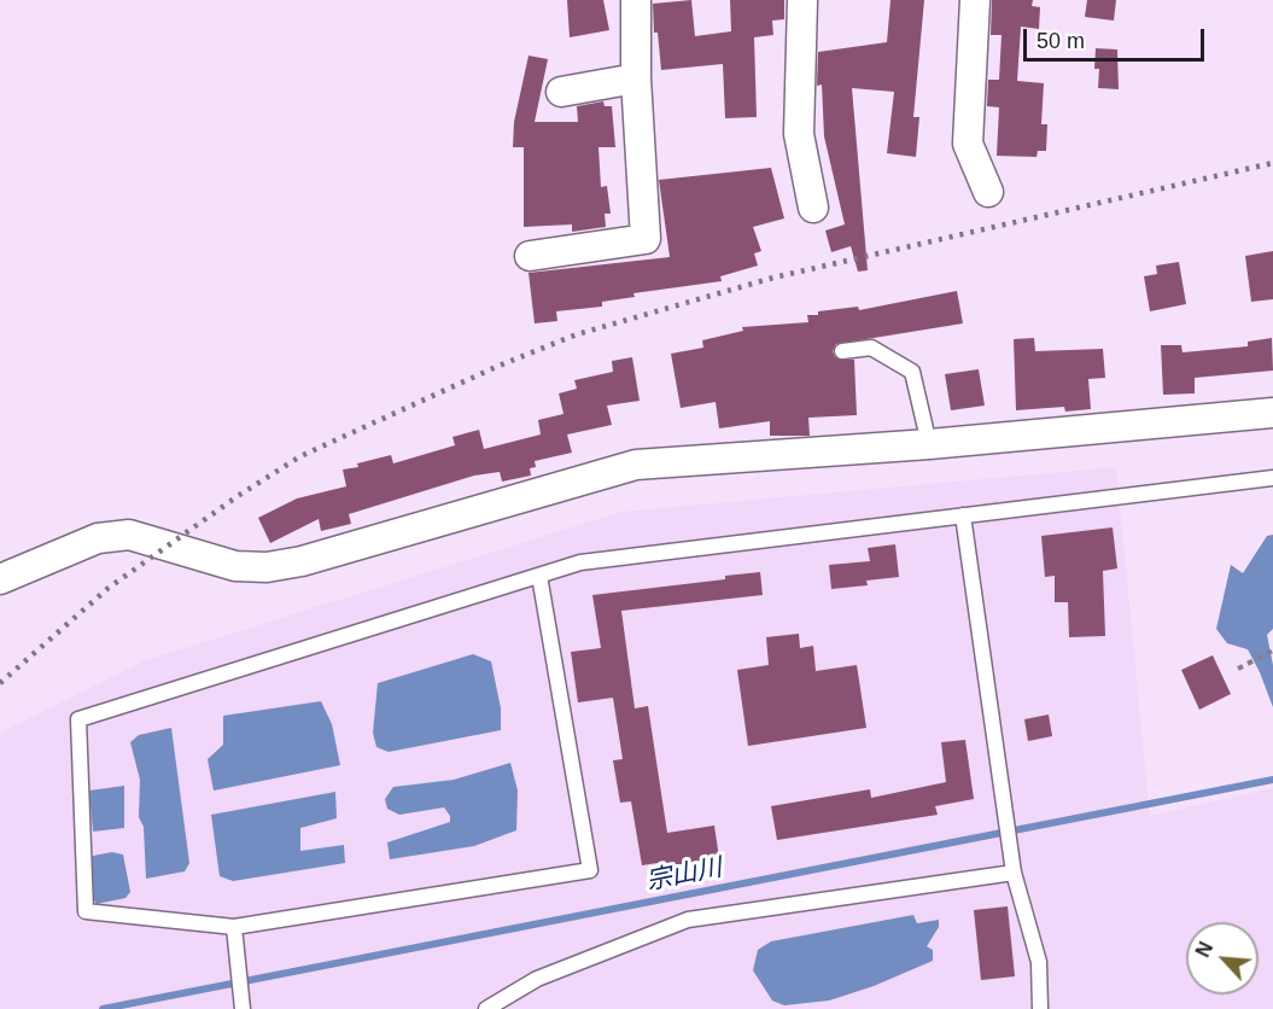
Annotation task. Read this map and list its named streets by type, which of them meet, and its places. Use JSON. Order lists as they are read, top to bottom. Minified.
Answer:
{"water":["宗山川"],"scale_bar":"50 m","north":"top left"}
